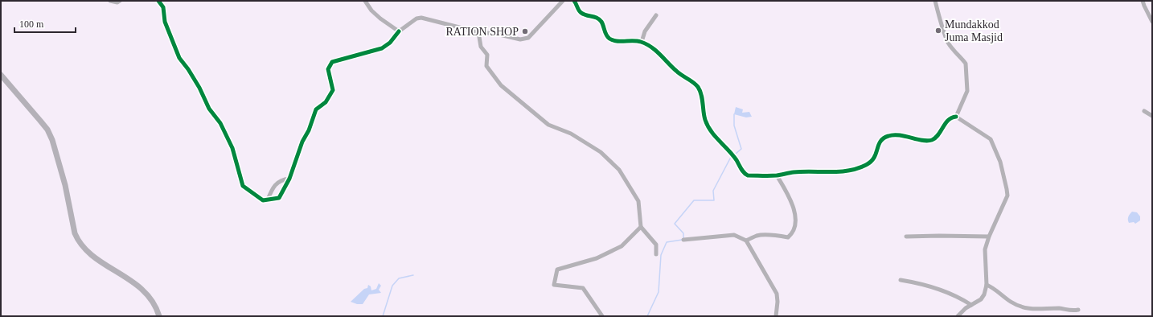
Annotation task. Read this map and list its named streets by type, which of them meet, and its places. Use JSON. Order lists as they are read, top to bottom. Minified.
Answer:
{"places":["Mundakkod Juma Masjid","RATION SHOP"],"scale_bar":"100 m"}
